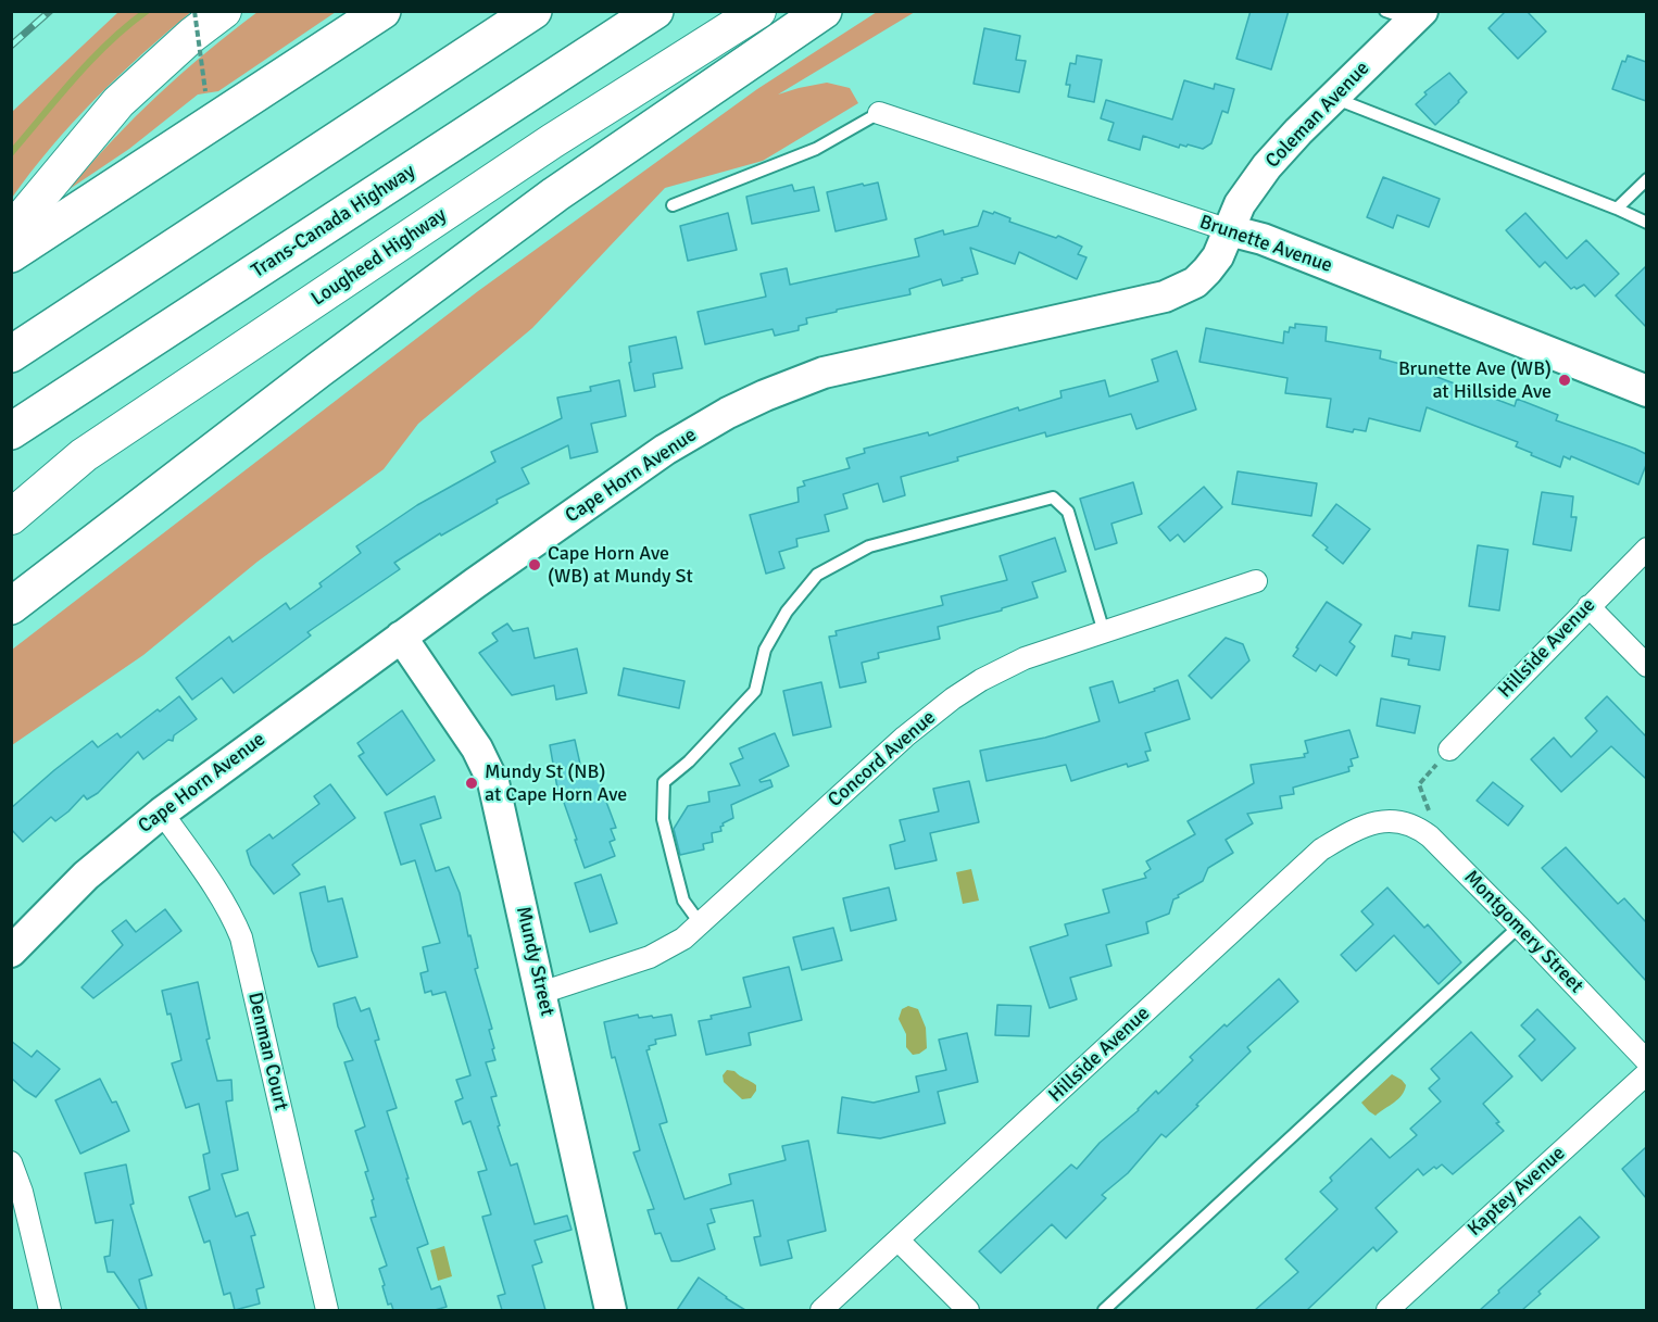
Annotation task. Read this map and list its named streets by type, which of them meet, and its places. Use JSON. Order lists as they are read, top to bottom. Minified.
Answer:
{"streets":{"highway":["Trans-Canada Highway"],"main road":["Lougheed Highway"],"street":["Coleman Avenue","Brunette Avenue","Cape Horn Avenue","Hillside Avenue","Concord Avenue","Montgomery Street","Mundy Street","Denman Court","Kaptey Avenue"]},"crossings":[["Coleman Avenue","Brunette Avenue"],["Coleman Avenue","Cape Horn Avenue"],["Brunette Avenue","Cape Horn Avenue"],["Cape Horn Avenue","Mundy Street"],["Cape Horn Avenue","Denman Court"],["Hillside Avenue","Montgomery Street"],["Concord Avenue","Mundy Street"]],"places":["Brunette Ave (WB) at Hillside Ave","Cape Horn Ave (WB) at Mundy St","Mundy St (NB) at Cape Horn Ave"]}
